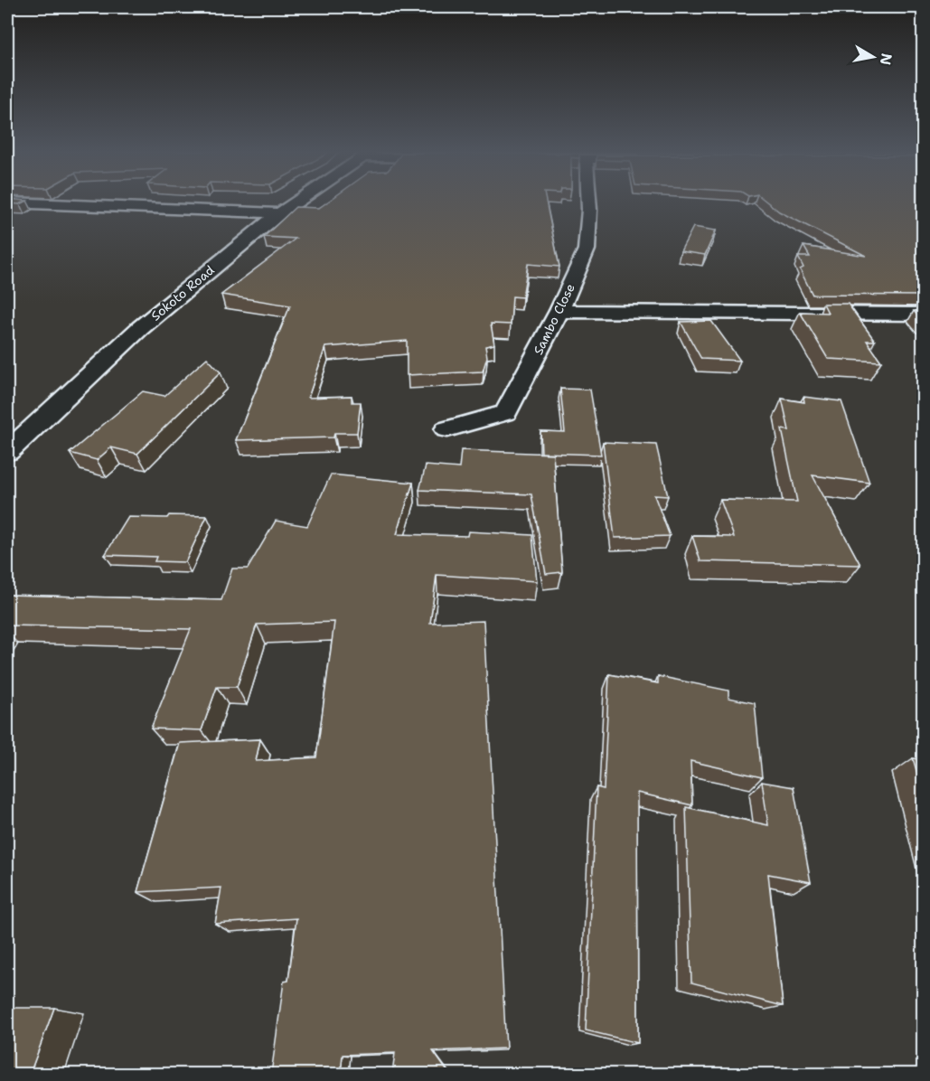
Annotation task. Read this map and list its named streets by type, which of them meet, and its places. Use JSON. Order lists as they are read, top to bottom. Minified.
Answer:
{"streets":{"street":["Sokoto Road","Sambo Close"]},"north":"right"}
